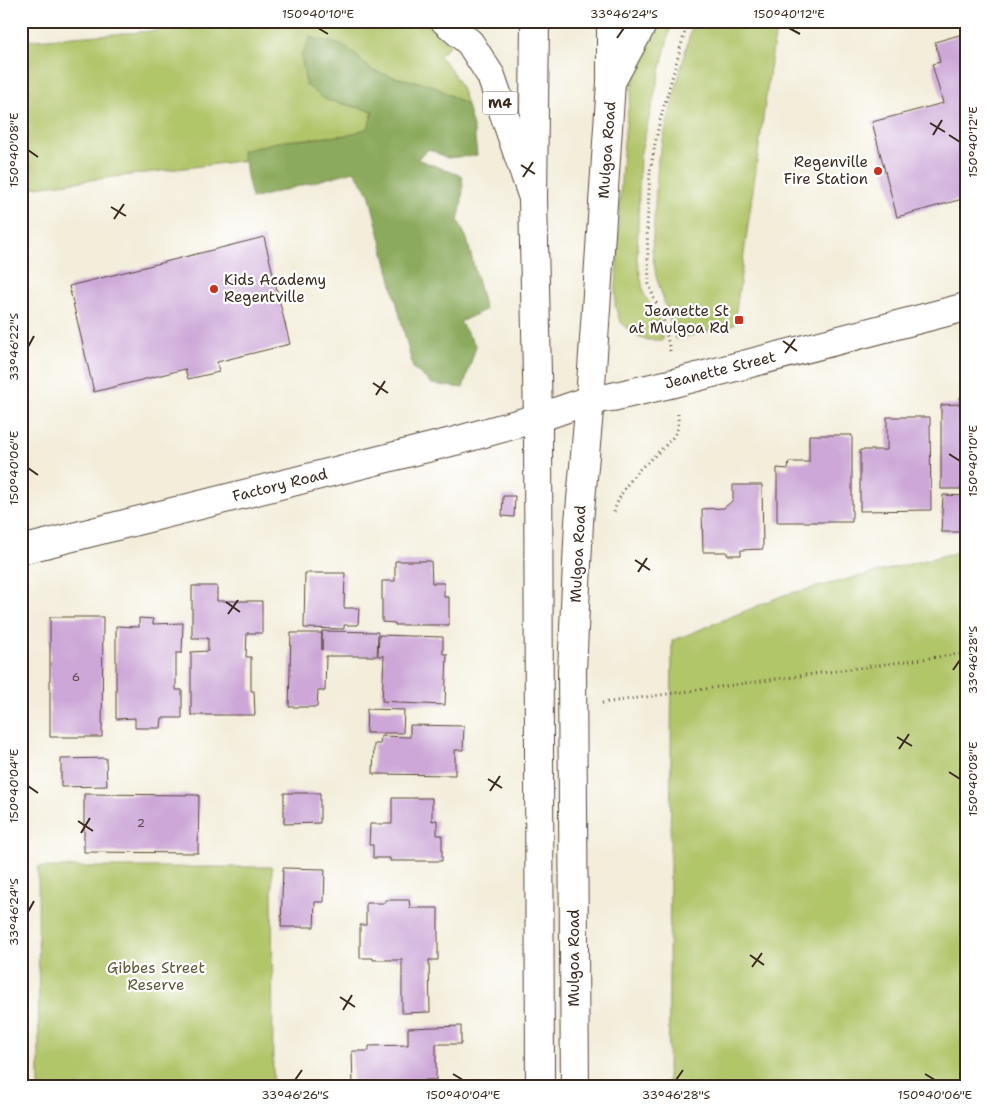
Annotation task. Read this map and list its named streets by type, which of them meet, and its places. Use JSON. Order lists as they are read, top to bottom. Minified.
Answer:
{"streets":{"main road":["M4","Mulgoa Road","Jeanette Street","Factory Road"]},"crossings":[["Mulgoa Road","Jeanette Street"],["Jeanette Street","Factory Road"]],"parks":["Gibbes Street Reserve"],"places":{"other":["Regenville Fire Station","Kids Academy Regentville"],"transit":["Jeanette St at Mulgoa Rd"]},"house_numbers":["6","2"],"coordinates":["150°40'10\"E","33°46'24\"S","150°40'12\"E","150°40'08\"E","33°46'22\"S","150°40'06\"E","33°46'28\"S","150°40'04\"E","33°46'26\"S"]}
